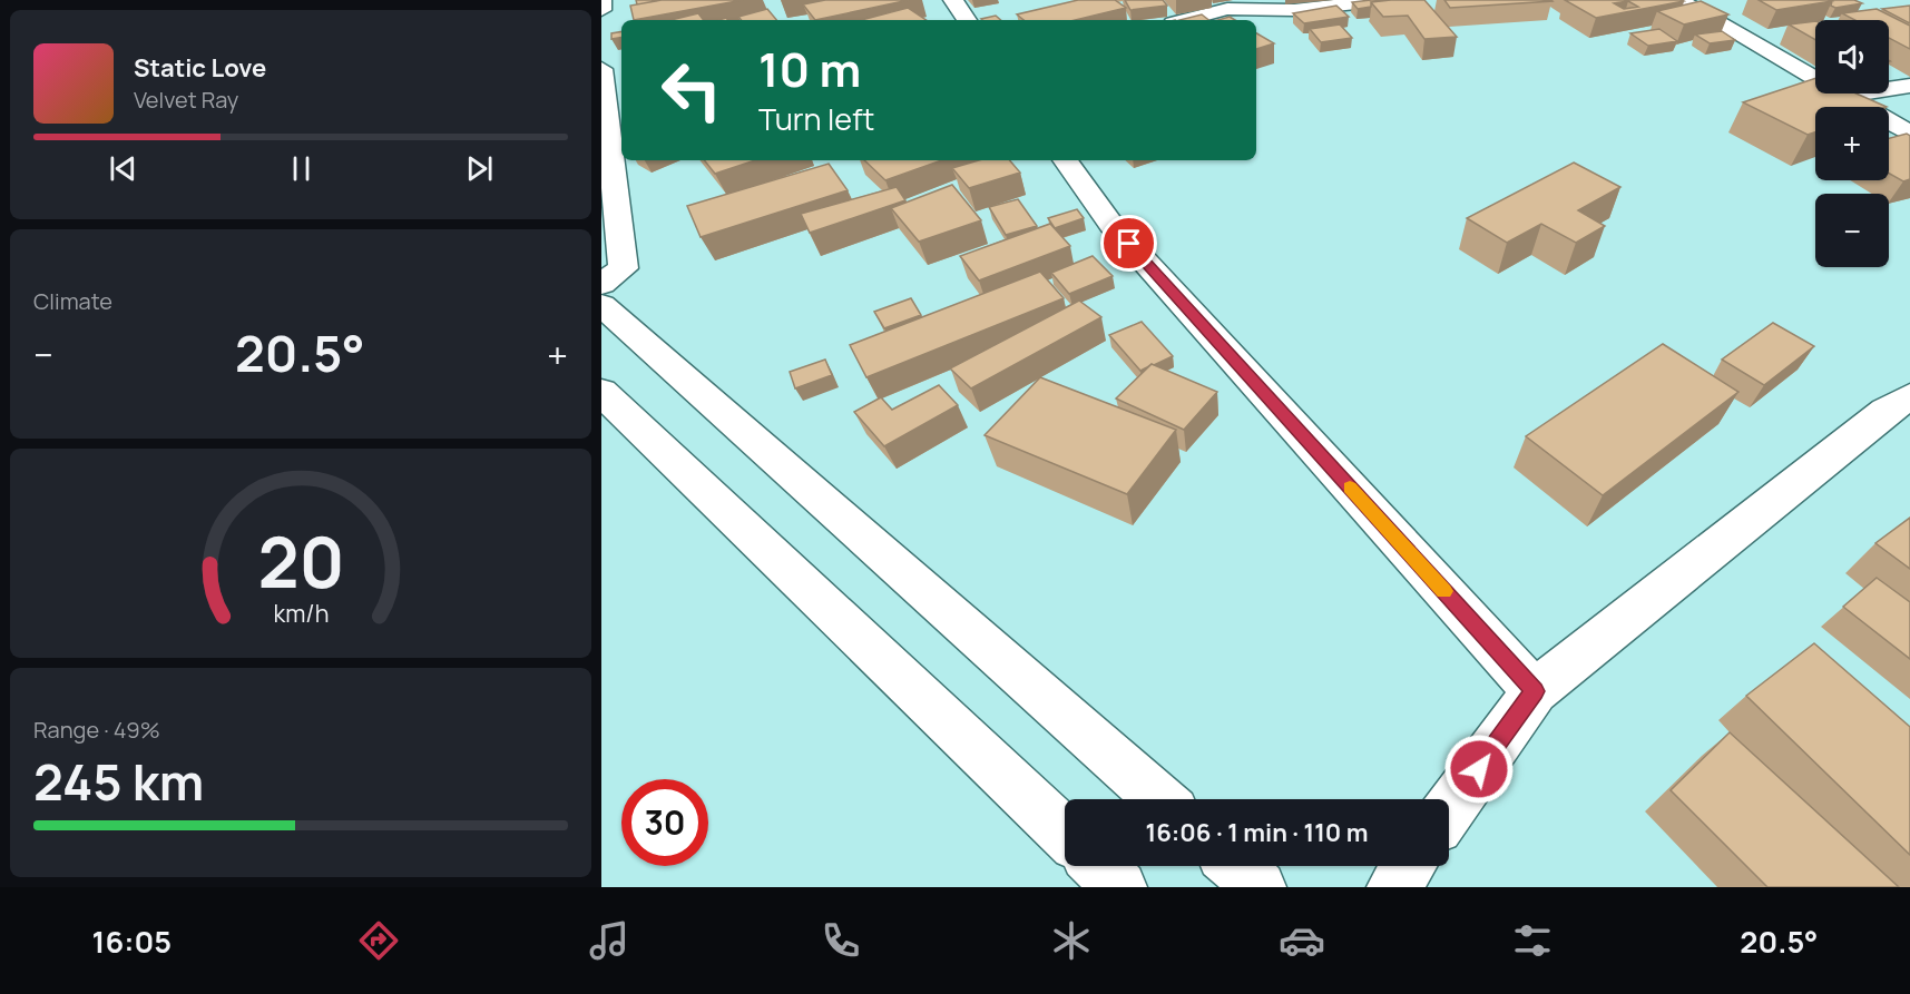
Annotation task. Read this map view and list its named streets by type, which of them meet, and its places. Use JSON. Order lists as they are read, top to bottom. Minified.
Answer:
{"page":{"map_buttons":["+","−"],"turn":["10 m","Turn left"],"song":["Static Love","Velvet Ray"],"tile":["Climate",["Range · 49%","245 km"]],"heat":["−","20.5°","+"],"limit":"30","trip":"16:06 · 1 min · 110 m","tabs":["16:05","20.5°"],"gauge":["20","km/h"]}}
